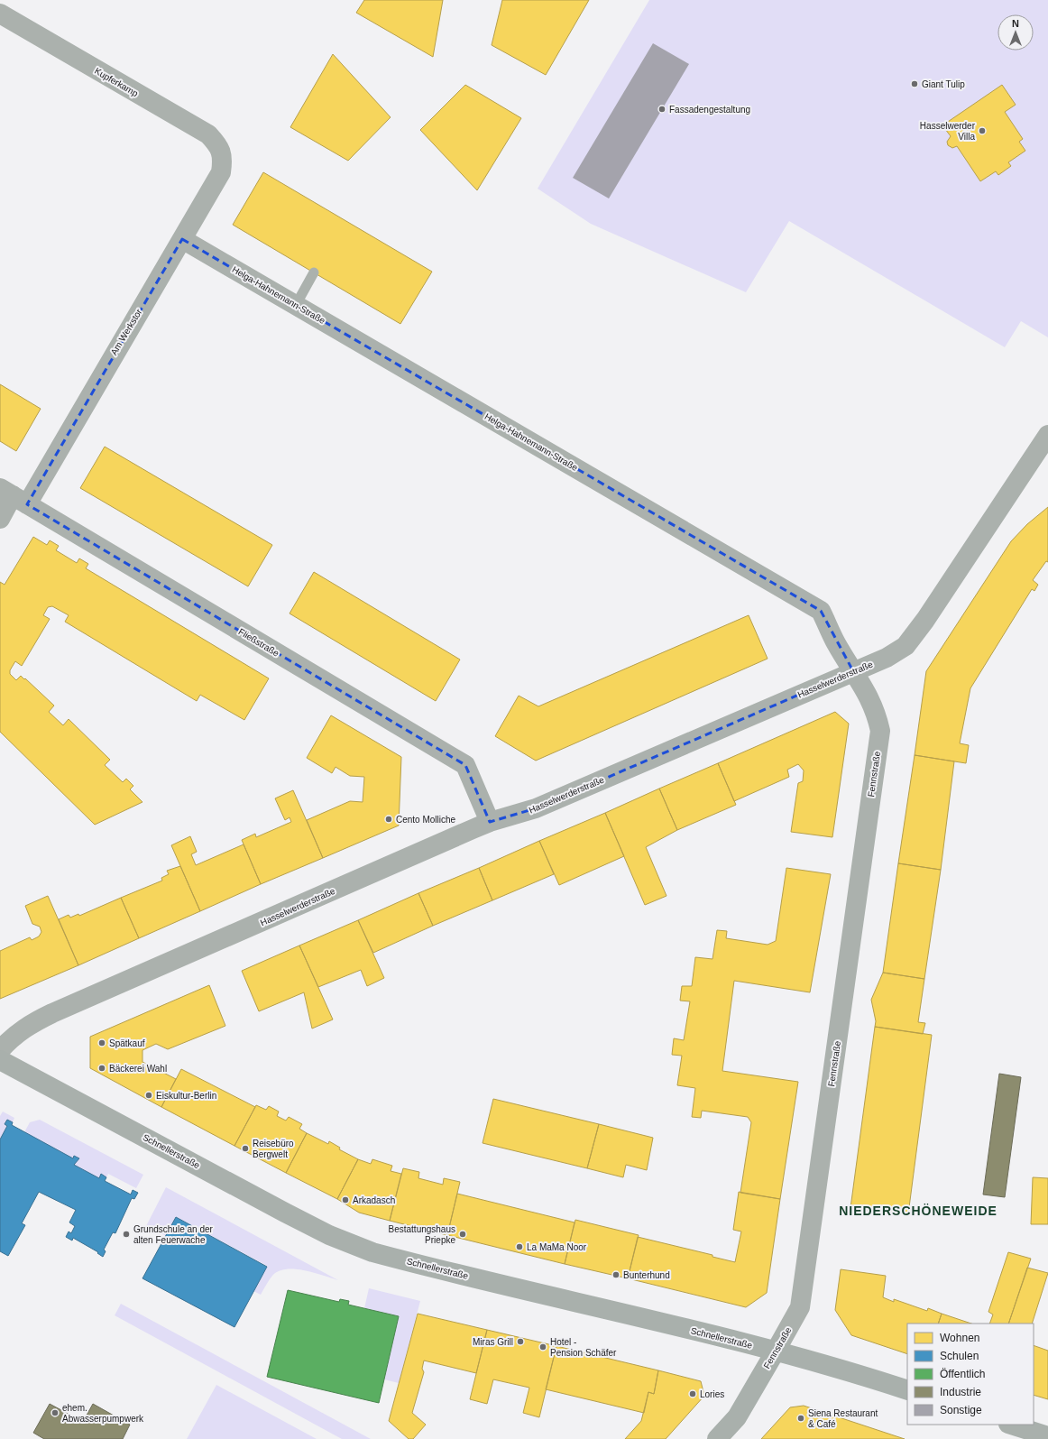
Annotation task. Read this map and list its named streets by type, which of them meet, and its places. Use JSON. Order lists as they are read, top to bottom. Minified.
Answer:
{"streets":{"street":["Kupferkamp","Helga-Hahnemann-Straße","Am Werkstor","Fließstraße","Hasselwerderstraße","Fennstraße","Schnellerstraße"]},"crossings":[["Kupferkamp","Am Werkstor"],["Helga-Hahnemann-Straße","Am Werkstor"],["Helga-Hahnemann-Straße","Hasselwerderstraße"],["Helga-Hahnemann-Straße","Fennstraße"],["Am Werkstor","Fließstraße"],["Fließstraße","Hasselwerderstraße"],["Hasselwerderstraße","Fennstraße"],["Fennstraße","Schnellerstraße"]],"districts":["NIEDERSCHÖNEWEIDE"],"places":["Giant Tulip","Fassadengestaltung","Hasselwerder Villa","Cento Molliche","Spätkauf","Bäckerei Wahl","Eiskultur-Berlin","Reisebüro Bergwelt","Arkadasch","Grundschule an der alten Feuerwache","Bestattungshaus Priepke","La MaMa Noor","Bunterhund","Miras Grill","Hotel - Pension Schäfer","Lories","ehem. Abwasserpumpwerk","Siena Restaurant & Café"],"legend":["Wohnen","Schulen","Öffentlich","Industrie","Sonstige"],"north":"top"}
